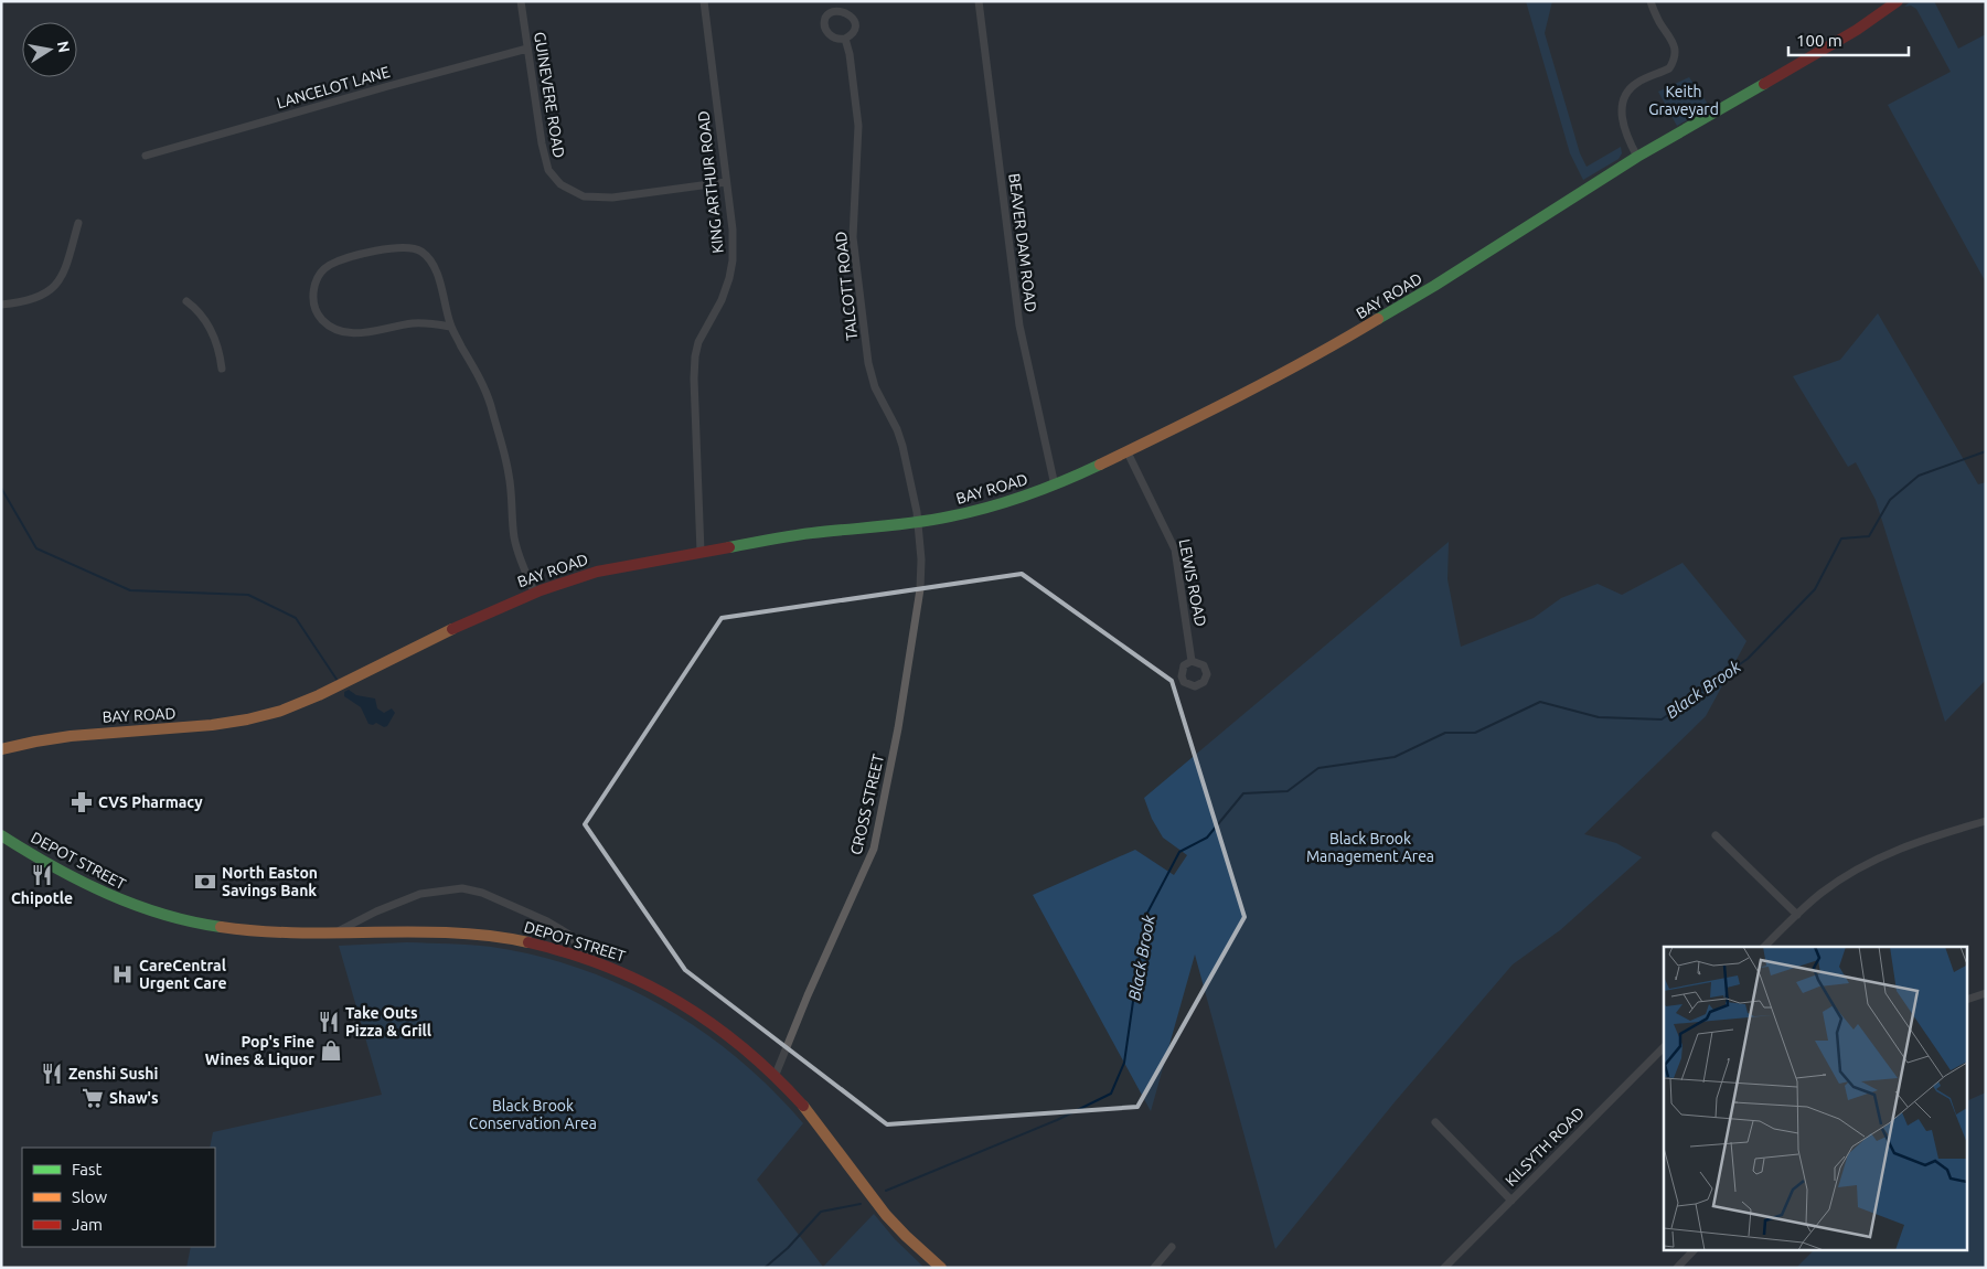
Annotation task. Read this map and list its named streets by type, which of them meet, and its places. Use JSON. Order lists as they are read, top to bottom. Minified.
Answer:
{"streets":{"main road":["BAY ROAD","DEPOT STREET"],"street":["LANCELOT LANE","GUINEVERE ROAD","KING ARTHUR ROAD","BEAVER DAM ROAD","TALCOTT ROAD","LEWIS ROAD","CROSS STREET","KILSYTH ROAD"]},"crossings":[["LANCELOT LANE","GUINEVERE ROAD"],["GUINEVERE ROAD","KING ARTHUR ROAD"],["KING ARTHUR ROAD","BAY ROAD"],["BEAVER DAM ROAD","BAY ROAD"],["TALCOTT ROAD","BAY ROAD"],["TALCOTT ROAD","CROSS STREET"],["BAY ROAD","LEWIS ROAD"],["BAY ROAD","CROSS STREET"],["CROSS STREET","DEPOT STREET"]],"water":["Black Brook"],"parks":["Keith Graveyard","Black Brook Management Area","Black Brook Conservation Area"],"places":{"pharmacy":["CVS Pharmacy"],"restaurant":["Chipotle","Take Outs Pizza & Grill","Zenshi Sushi"],"bank":["North Easton Savings Bank"],"hospital":["CareCentral Urgent Care"],"shop":["Pop's Fine Wines & Liquor"],"supermarket":["Shaw's"]},"legend":["Fast","Slow","Jam"],"scale_bar":"100 m","north":"right"}
